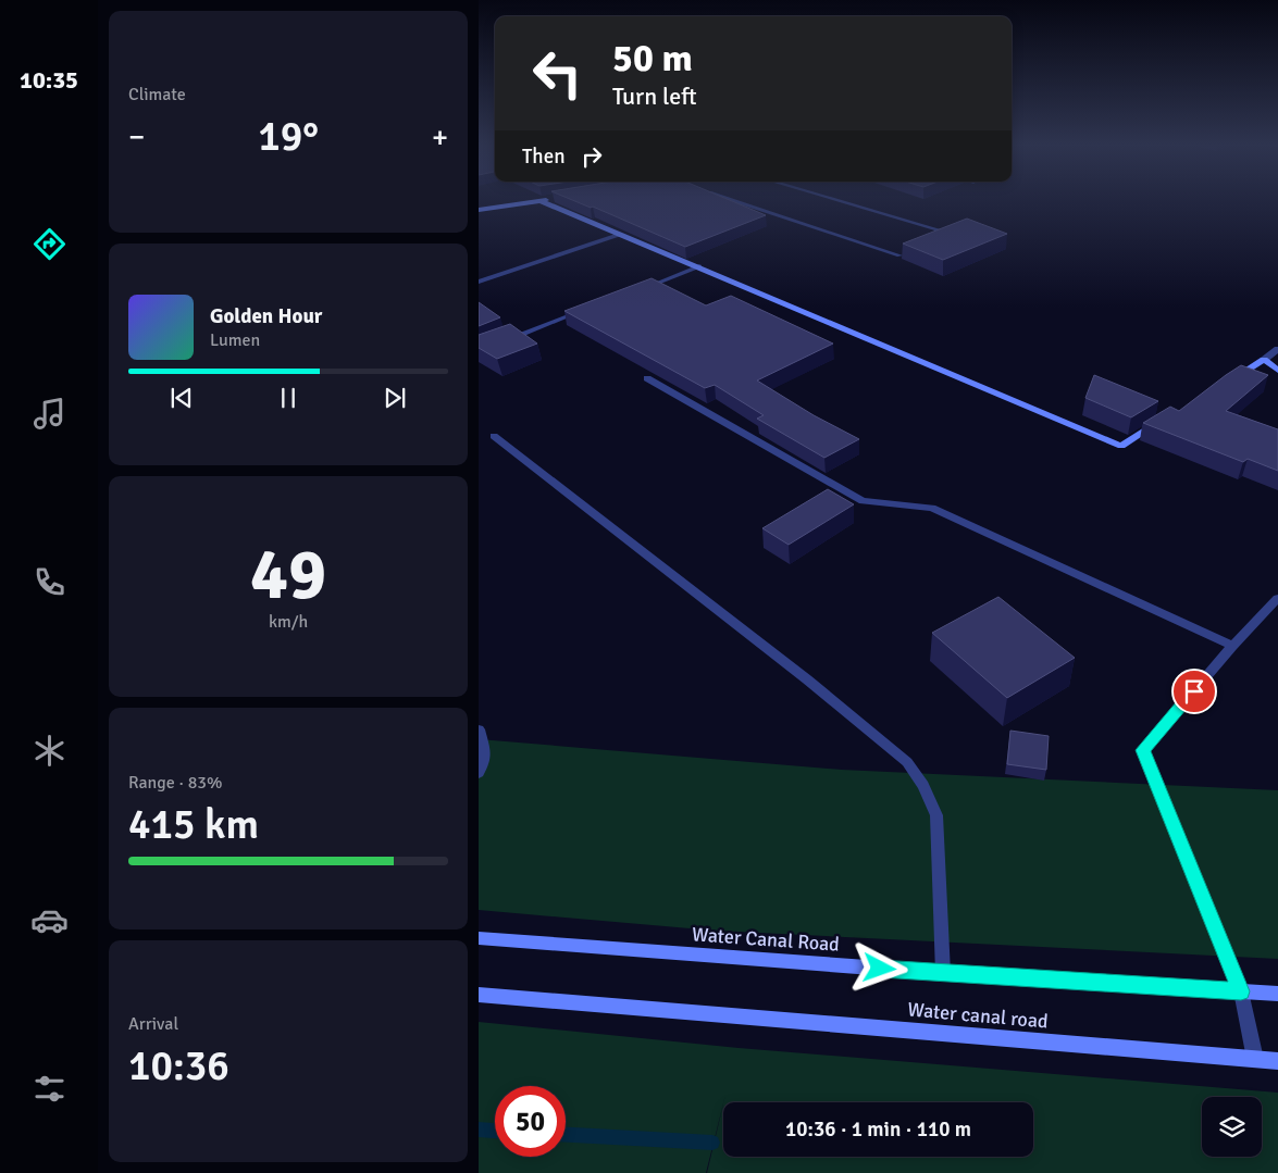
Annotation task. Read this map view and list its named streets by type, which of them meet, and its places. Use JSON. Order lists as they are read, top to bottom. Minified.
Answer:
{"streets":{"street":["Water Canal Road","Water canal road"]},"page":{"tabs":"10:35","tile":["Climate",["49","km/h"],["Range · 83%","415 km"],["Arrival","10:36"]],"turn":["50 m","Turn left"],"heat":["−","19°","+"],"then":"Then","song":["Golden Hour","Lumen"],"limit":"50","trip":"10:36 · 1 min · 110 m"}}
